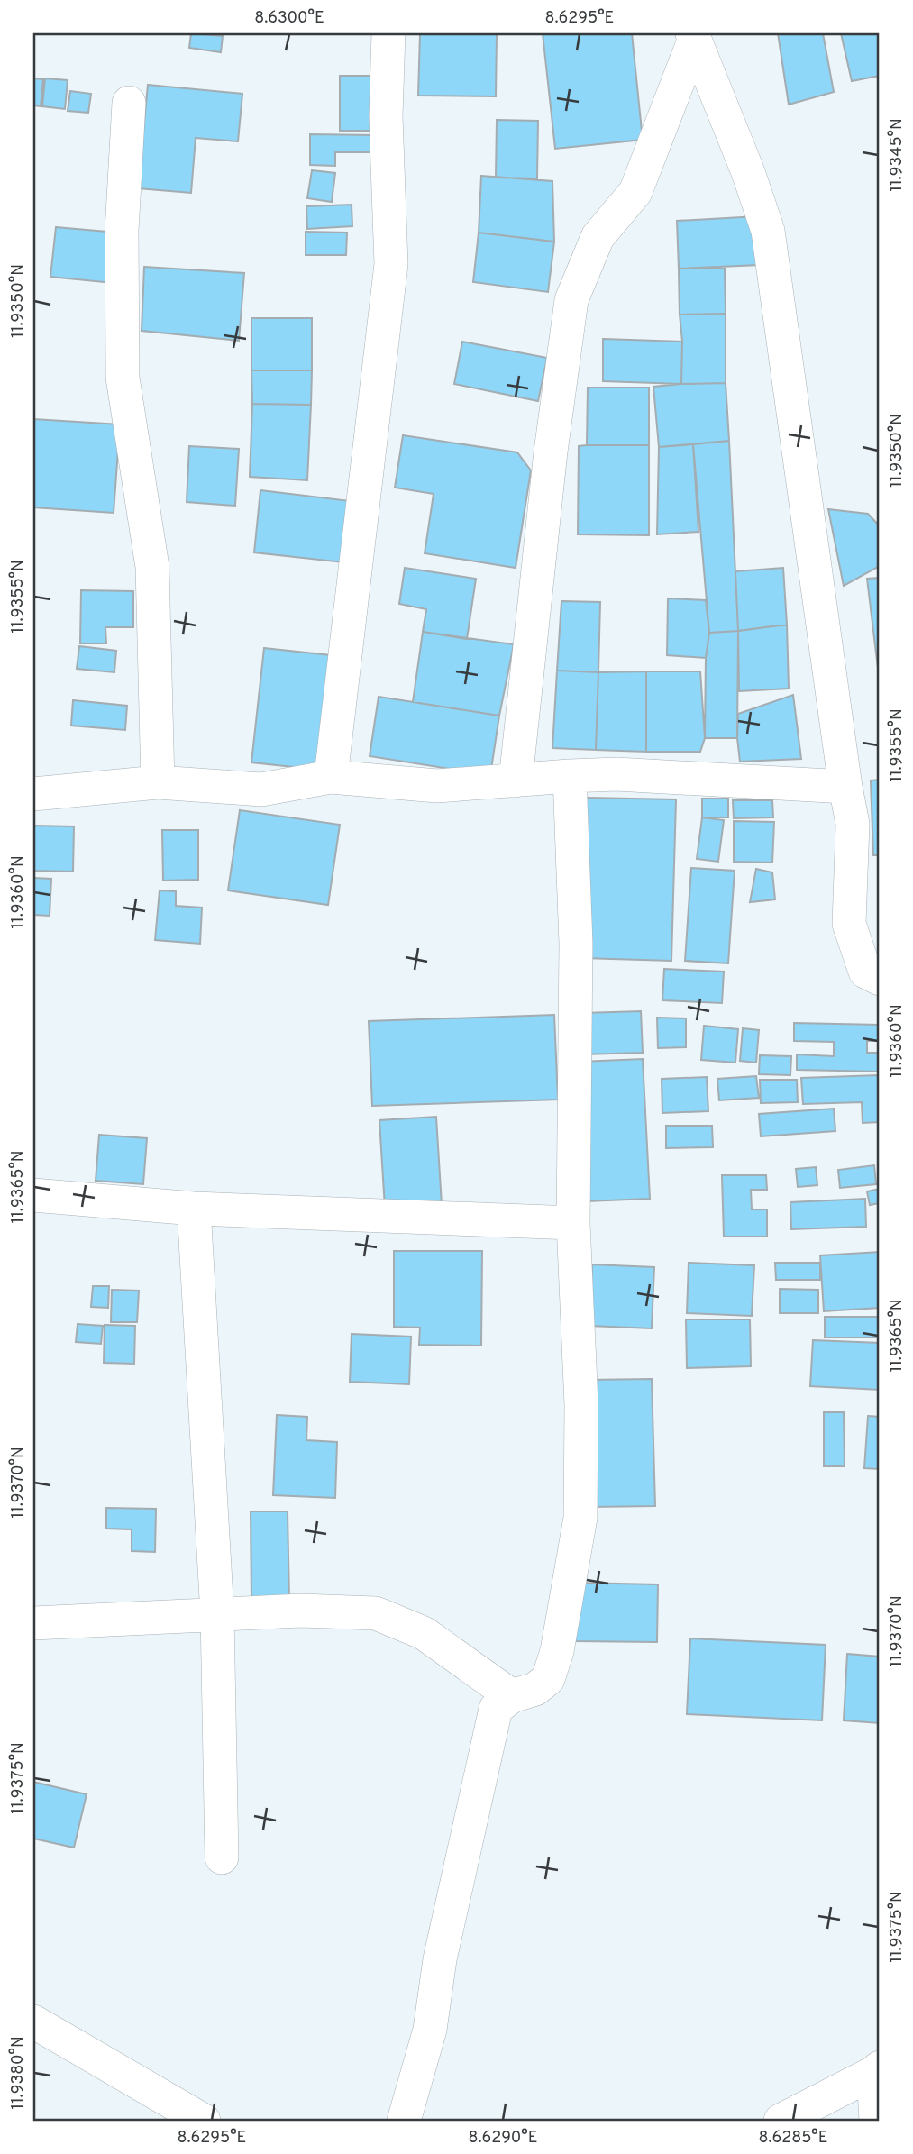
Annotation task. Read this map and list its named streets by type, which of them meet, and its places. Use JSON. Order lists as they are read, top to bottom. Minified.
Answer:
{"coordinates":["8.6300°E","8.6295°E","11.9345°N","11.9350°N","11.9355°N","11.9360°N","11.9365°N","11.9370°N","11.9375°N","11.9380°N","8.6290°E","8.6285°E"]}
